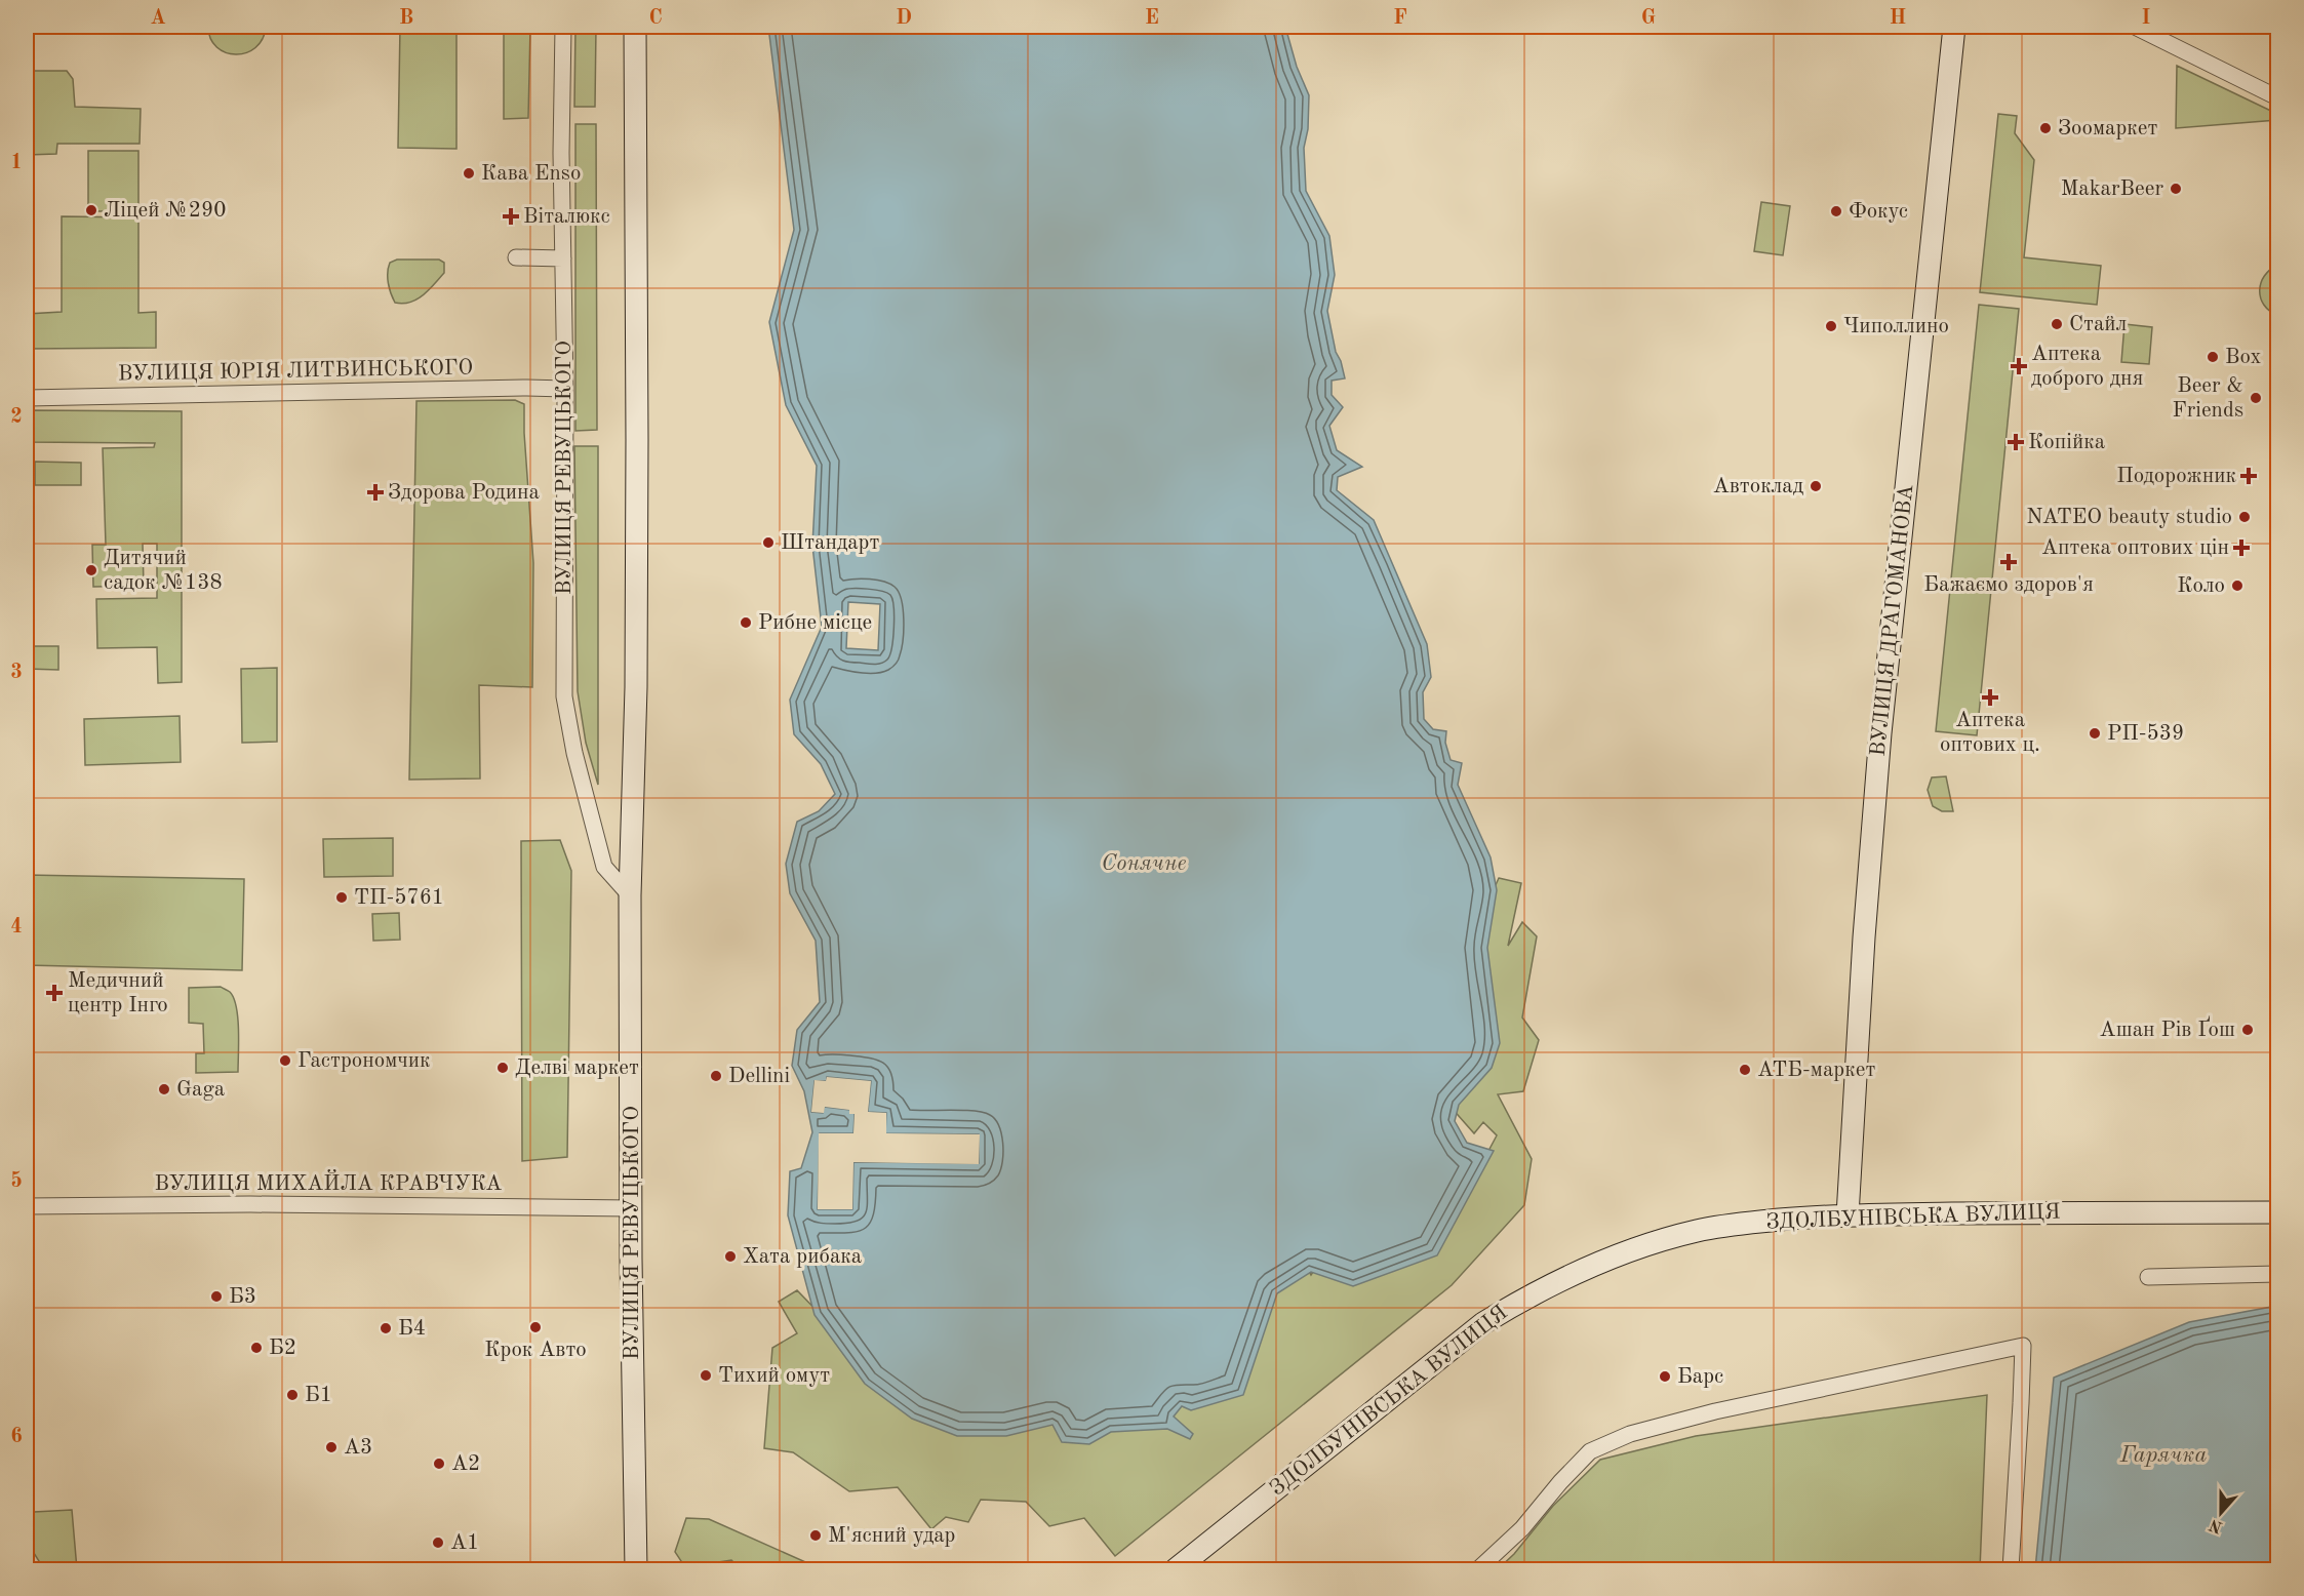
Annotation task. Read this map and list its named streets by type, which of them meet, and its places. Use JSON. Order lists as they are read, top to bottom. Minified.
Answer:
{"streets":{"street":["ВУЛИЦЯ ЮРІЯ ЛИТВИНСЬКОГО","ВУЛИЦЯ РЕВУЦЬКОГО","ВУЛИЦЯ ДРАГОМАНОВА","ВУЛИЦЯ МИХАЙЛА КРАВЧУКА","ЗДОЛБУНІВСЬКА ВУЛИЦЯ"]},"crossings":[["ВУЛИЦЯ ЮРІЯ ЛИТВИНСЬКОГО","ВУЛИЦЯ РЕВУЦЬКОГО"],["ВУЛИЦЯ РЕВУЦЬКОГО","ВУЛИЦЯ МИХАЙЛА КРАВЧУКА"],["ВУЛИЦЯ ДРАГОМАНОВА","ЗДОЛБУНІВСЬКА ВУЛИЦЯ"]],"water":["Сонячне","Гарячка"],"places":{"other":["Зоомаркет","Кава Enso","MakarBeer","Ліцей №290","Фокус","Стайл","Чиполлино","Box","Beer & Friends","Автоклад","NATEO beauty studio","Штандарт","Дитячий садок №138","Коло","Рибне місце","РП-539","ТП-5761","Ашан Рів Ґош","Гастрономчик","Делві маркет","АТБ-маркет","Dellini","Gaga","Хата рибака","Б3","Крок Авто","Б4","Б2","Тихий омут","Барс","Б1","А3","А2","М'ясний удар","А1"],"health":["Віталюкс","Аптека доброго дня","Копійка","Подорожник","Здорова Родина","Аптека оптових цін","Бажаємо здоров'я","Аптека оптових ц.","Медичний центр Інго"]},"north":"bottom","grid":{"columns":["A","B","C","D","E","F","G","H","I"],"rows":["1","2","3","4","5","6"]}}
